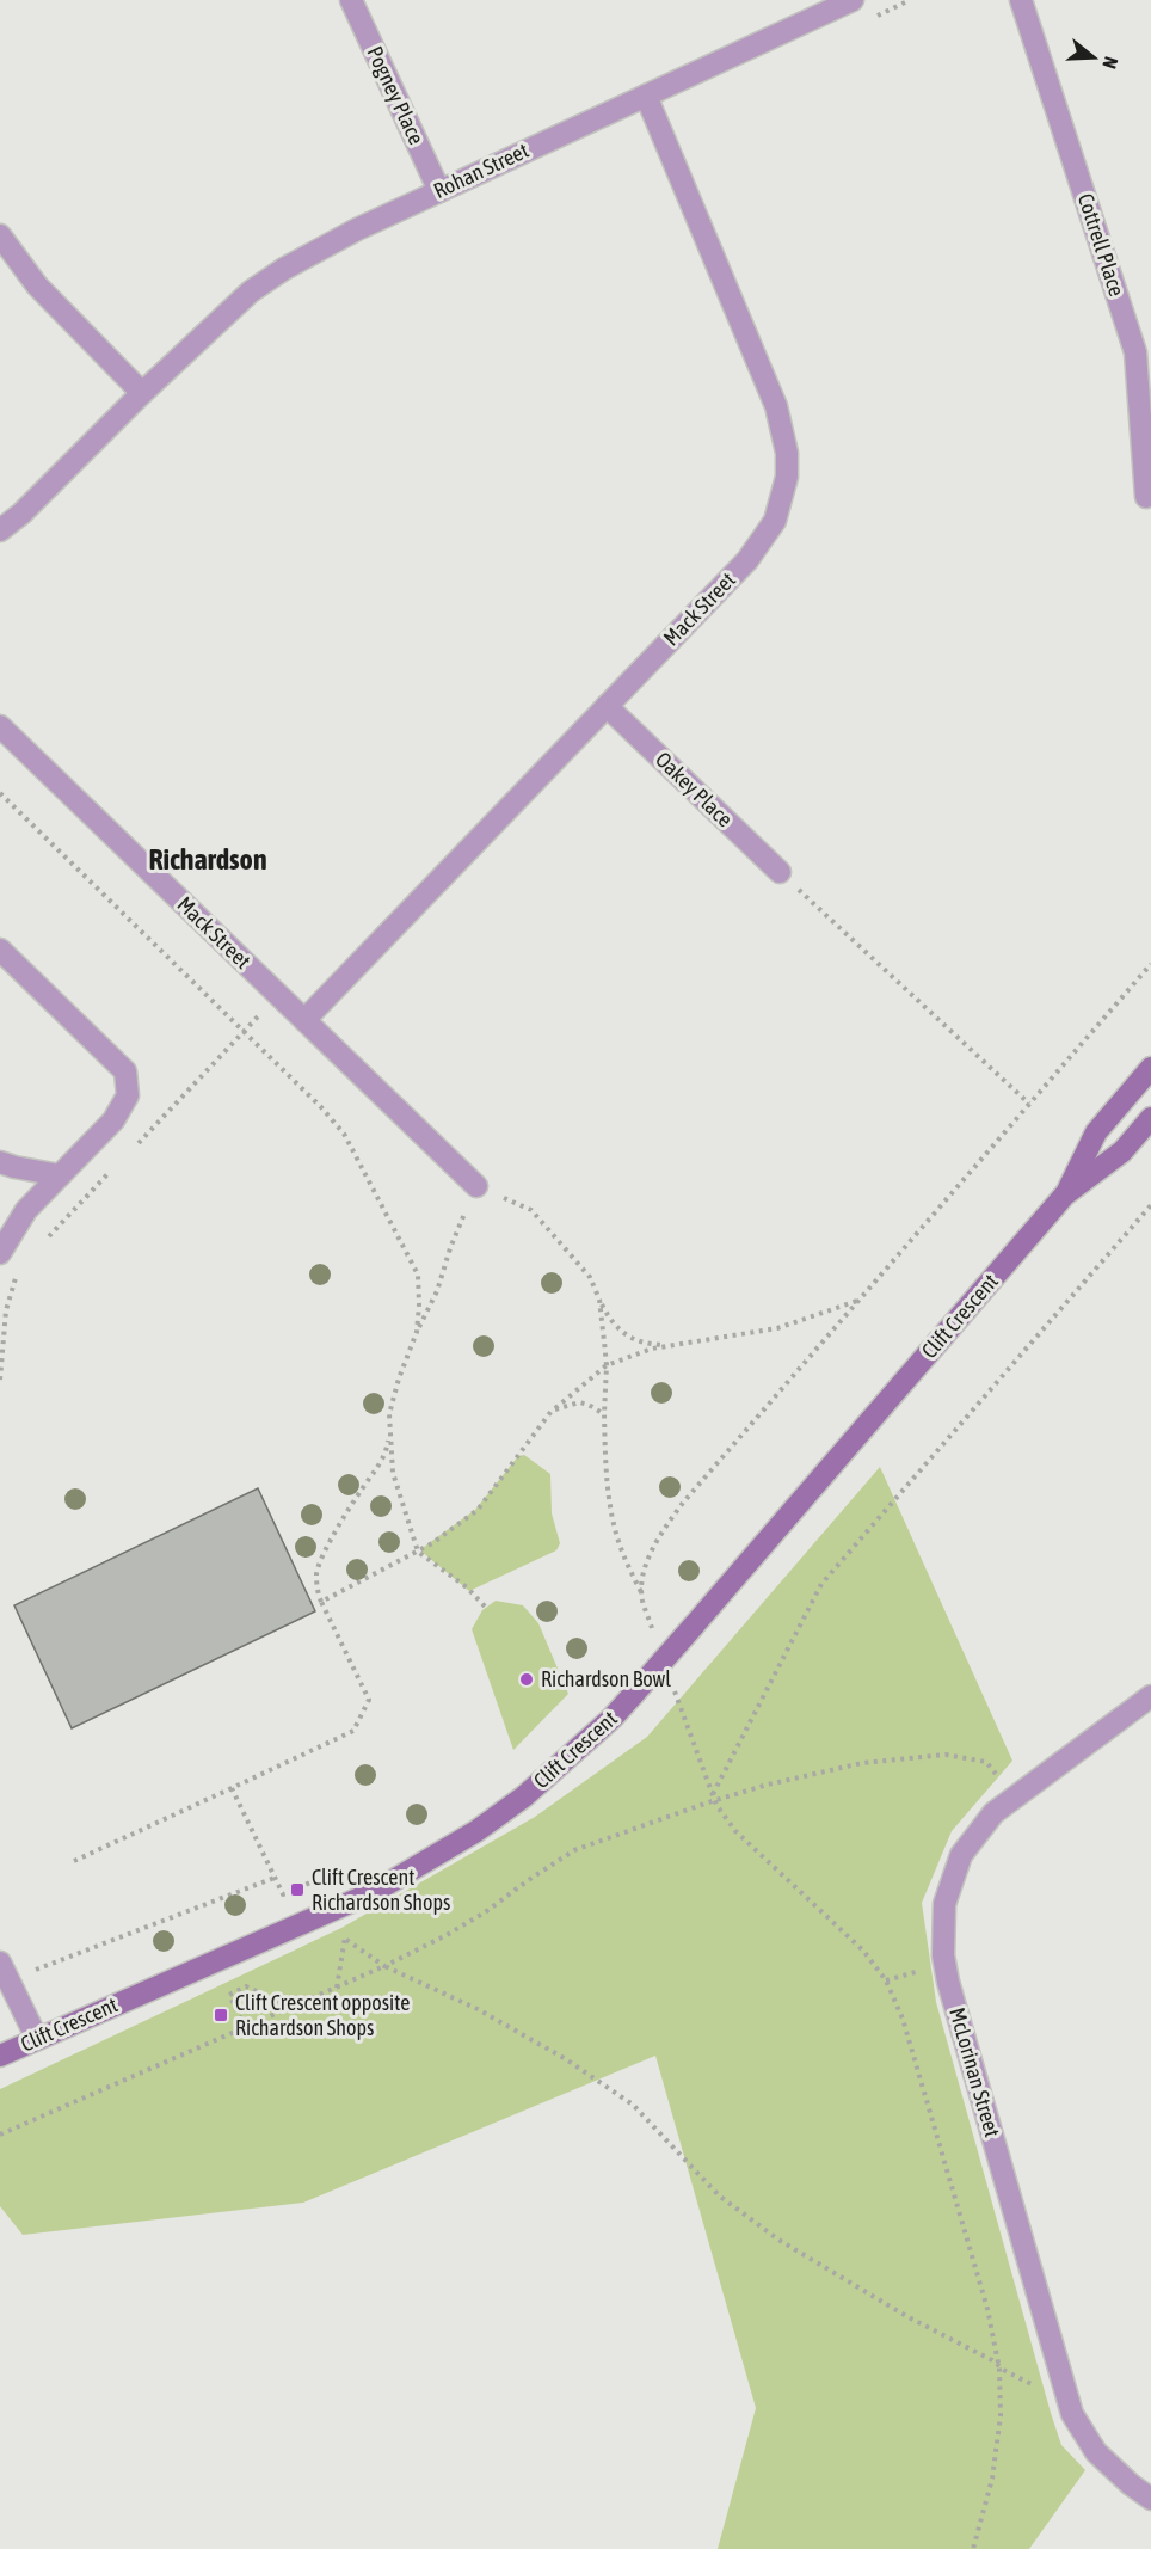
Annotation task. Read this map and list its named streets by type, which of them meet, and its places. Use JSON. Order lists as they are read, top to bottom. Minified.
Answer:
{"streets":{"street":["Pogney Place","Rohan Street","Cottrell Place","Mack Street","Oakey Place","Clift Crescent","McLorinan Street"]},"crossings":[["Pogney Place","Rohan Street"],["Rohan Street","Mack Street"],["Mack Street","Oakey Place"]],"districts":["Richardson"],"places":{"other":["Richardson Bowl"],"transit":["Clift Crescent Richardson Shops","Clift Crescent opposite Richardson Shops"]},"north":"right"}
